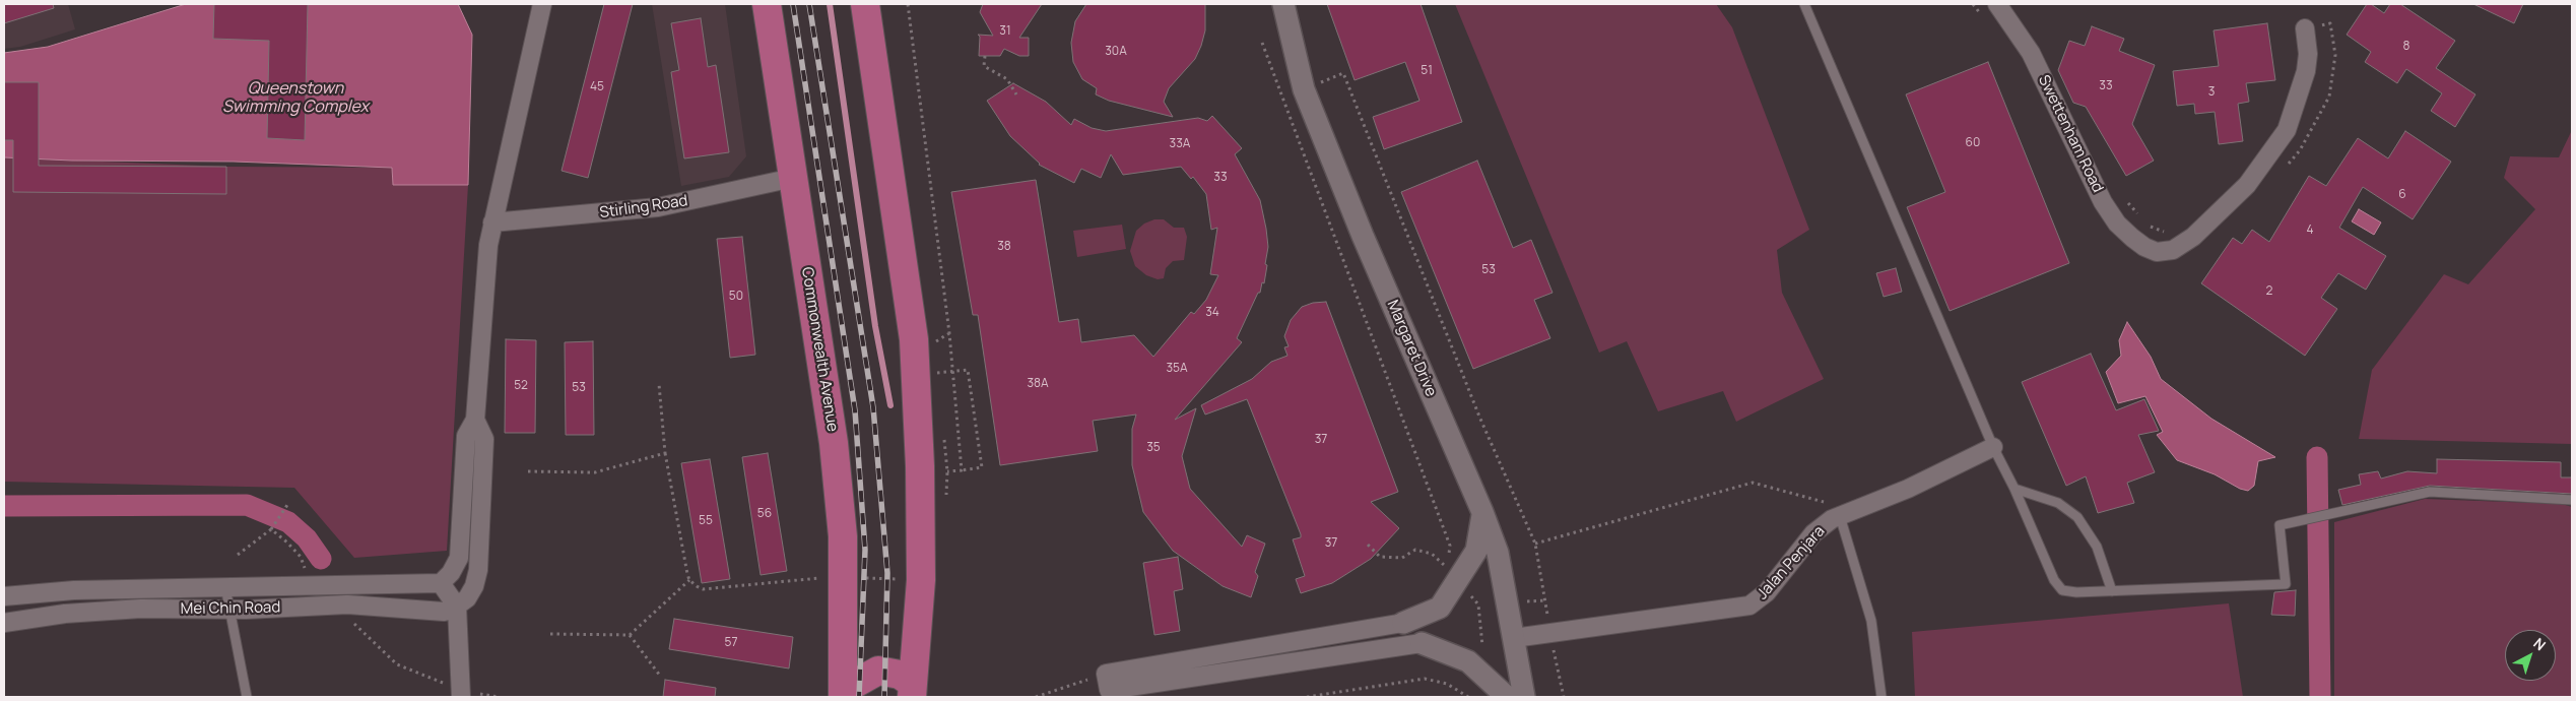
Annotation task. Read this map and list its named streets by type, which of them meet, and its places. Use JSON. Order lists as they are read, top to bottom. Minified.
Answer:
{"streets":{"main road":["Commonwealth Avenue"],"street":["Swettenham Road","Stirling Road","Margaret Drive","Jalan Penjara","Mei Chin Road"]},"crossings":[["Stirling Road","Commonwealth Avenue"],["Margaret Drive","Jalan Penjara"]],"water":["Queenstown Swimming Complex"],"house_numbers":["31","8","30A","51","33","45","3","60","33A","33","6","4","38","53","2","50","34","35A","38A","52","53","37","35","56","55","37","57"],"north":"top right"}
